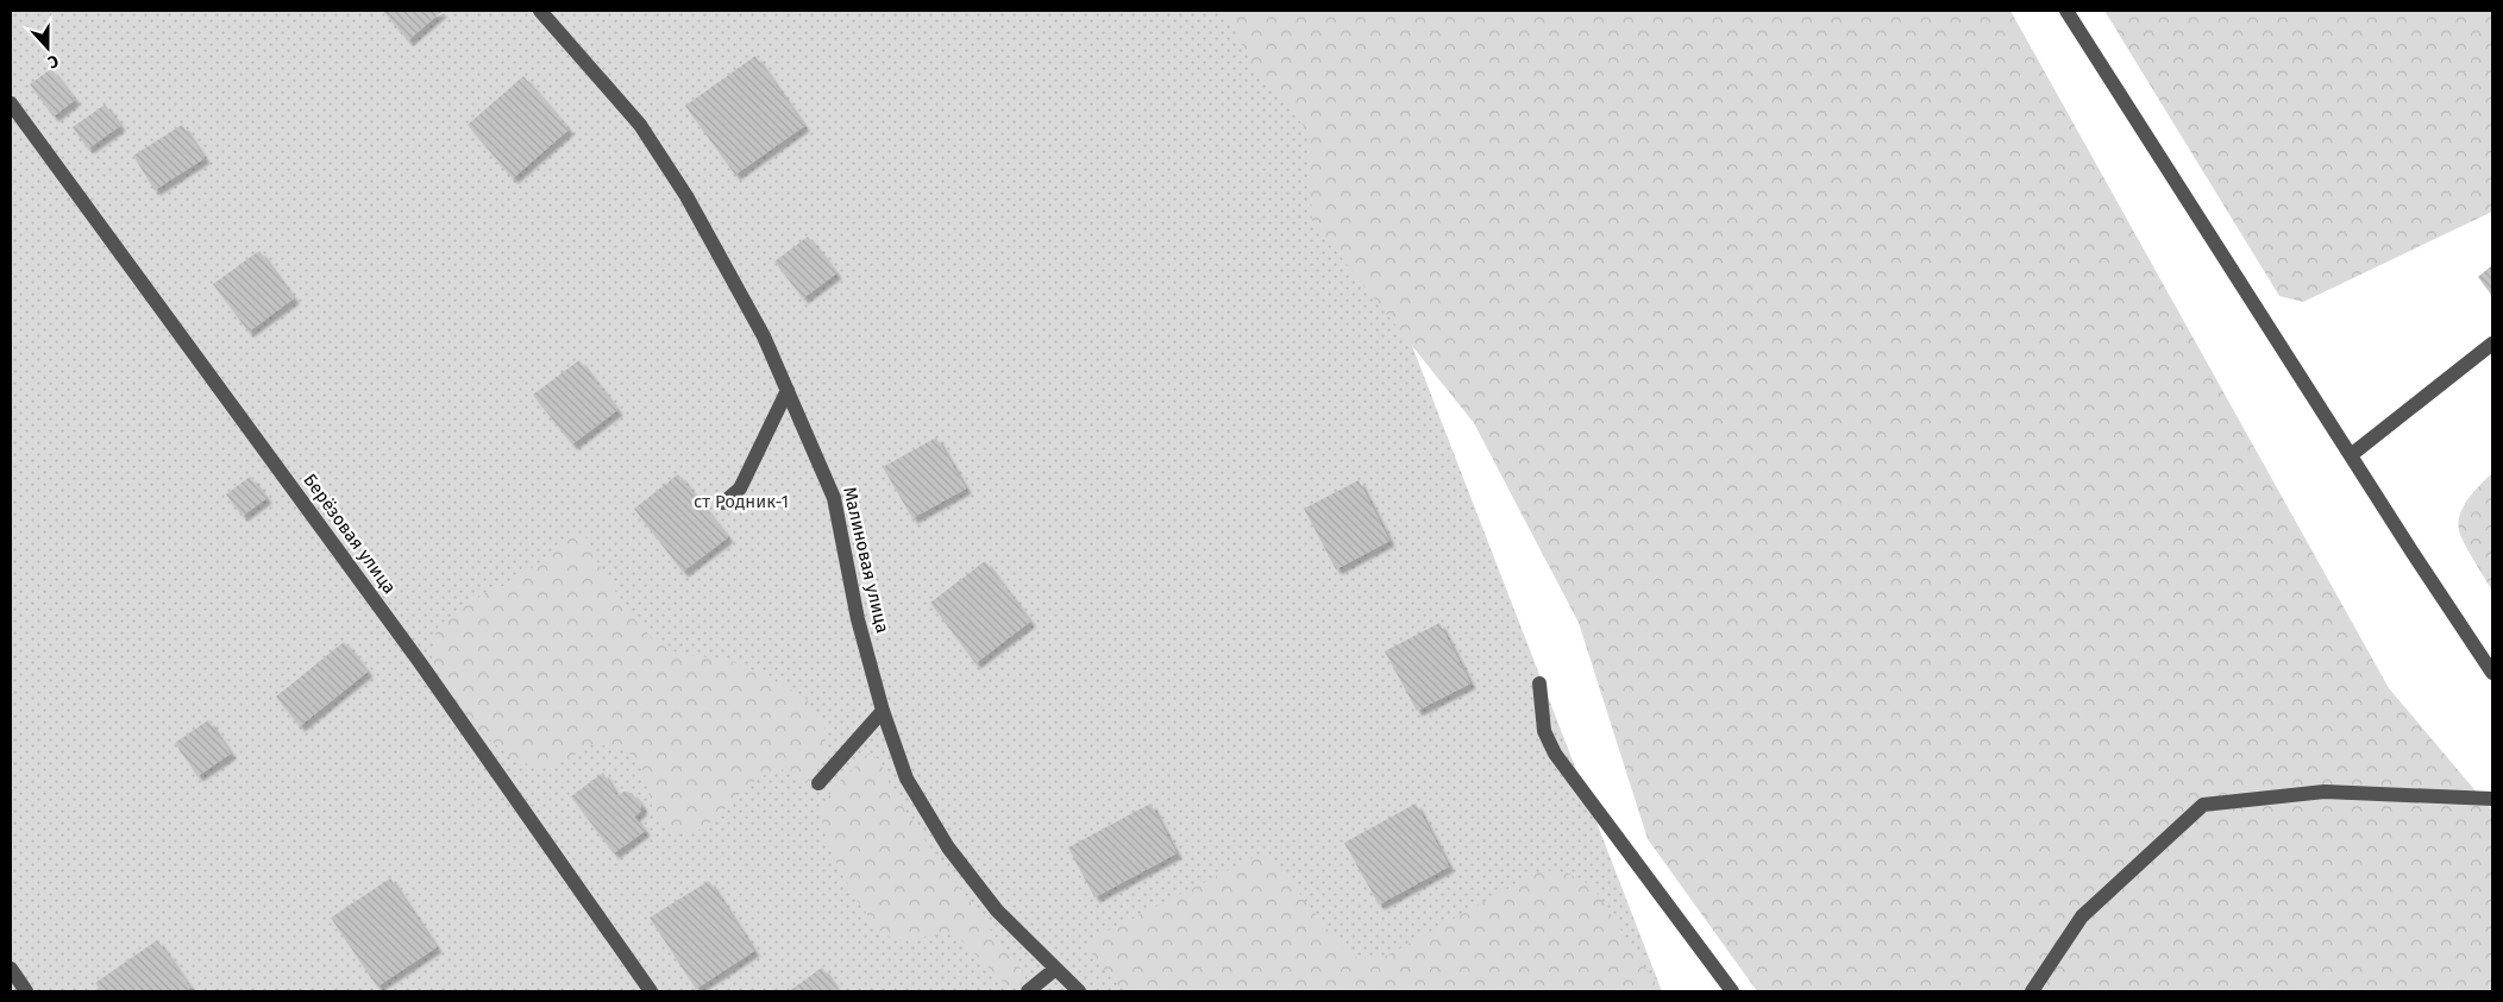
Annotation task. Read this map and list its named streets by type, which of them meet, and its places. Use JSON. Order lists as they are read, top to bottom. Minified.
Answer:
{"streets":{"street":["Берёзовая улица","Малиновая улица"]},"parks":["ст Родник-1"],"north":"bottom"}
